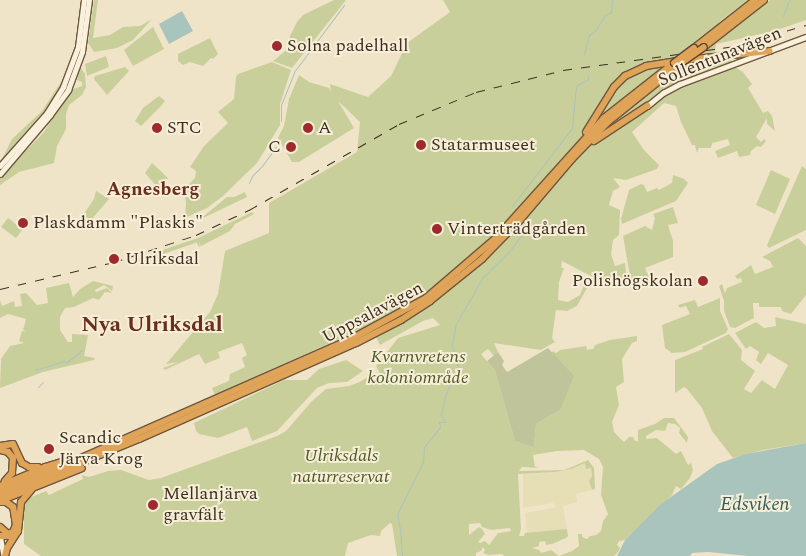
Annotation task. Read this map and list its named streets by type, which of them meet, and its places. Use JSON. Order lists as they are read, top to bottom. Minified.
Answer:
{"streets":{"highway":["Uppsalavägen"],"main road":["Sollentunavägen"]},"districts":["Agnesberg","Nya Ulriksdal"],"water":["Edsviken"],"parks":["Kvarnvretens koloniområde","Ulriksdals naturreservat"],"places":["Solna padelhall","STC","A","Statarmuseet","C","Plaskdamm \"Plaskis\"","Vinterträdgården","Ulriksdal","Polishögskolan","Scandic Järva Krog","Mellanjärva gravfält"]}
